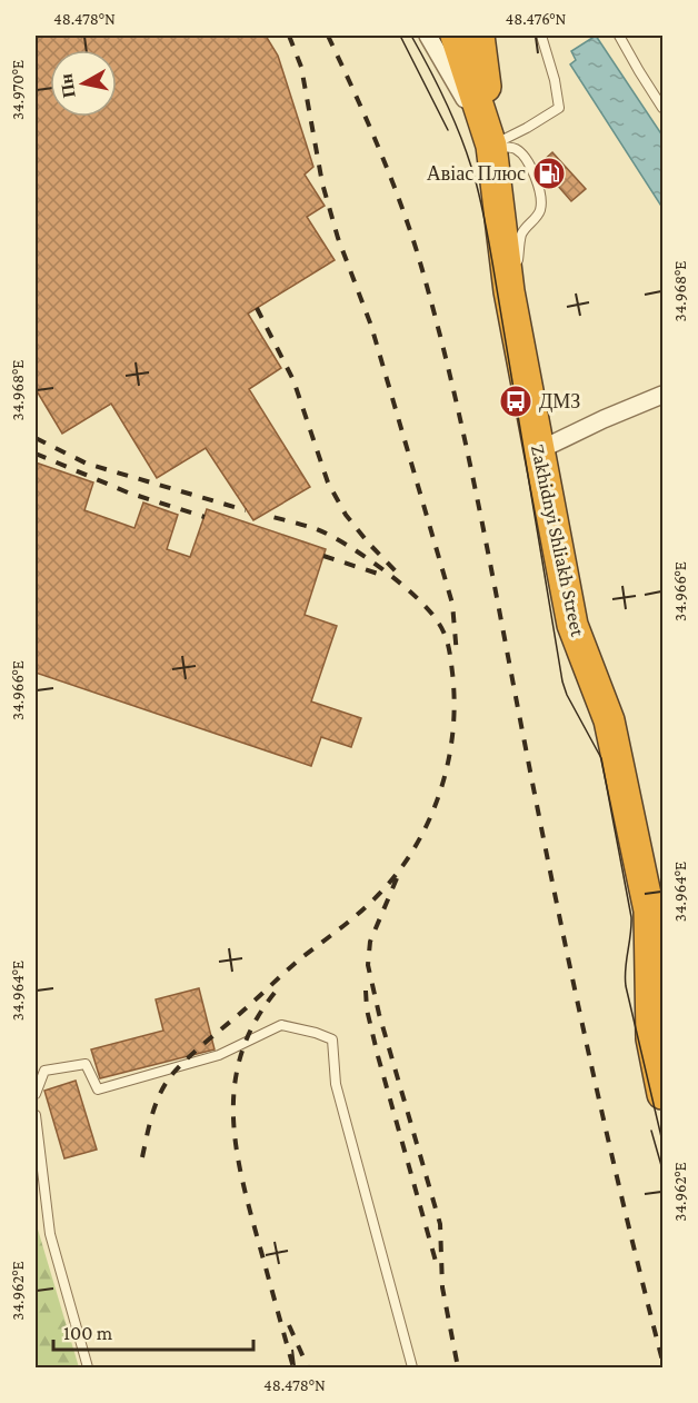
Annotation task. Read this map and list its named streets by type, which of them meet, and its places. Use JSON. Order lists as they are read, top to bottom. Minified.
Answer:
{"streets":{"highway":["Zakhidnyi Shliakh Street"]},"places":{"fuel station":["Авіас Плюс"],"bus stop":["ДМЗ"]},"scale_bar":"100 m","north":"left","coordinates":["48.478°N","48.476°N","34.970°E","34.968°E","34.966°E","34.964°E","34.962°E"]}
